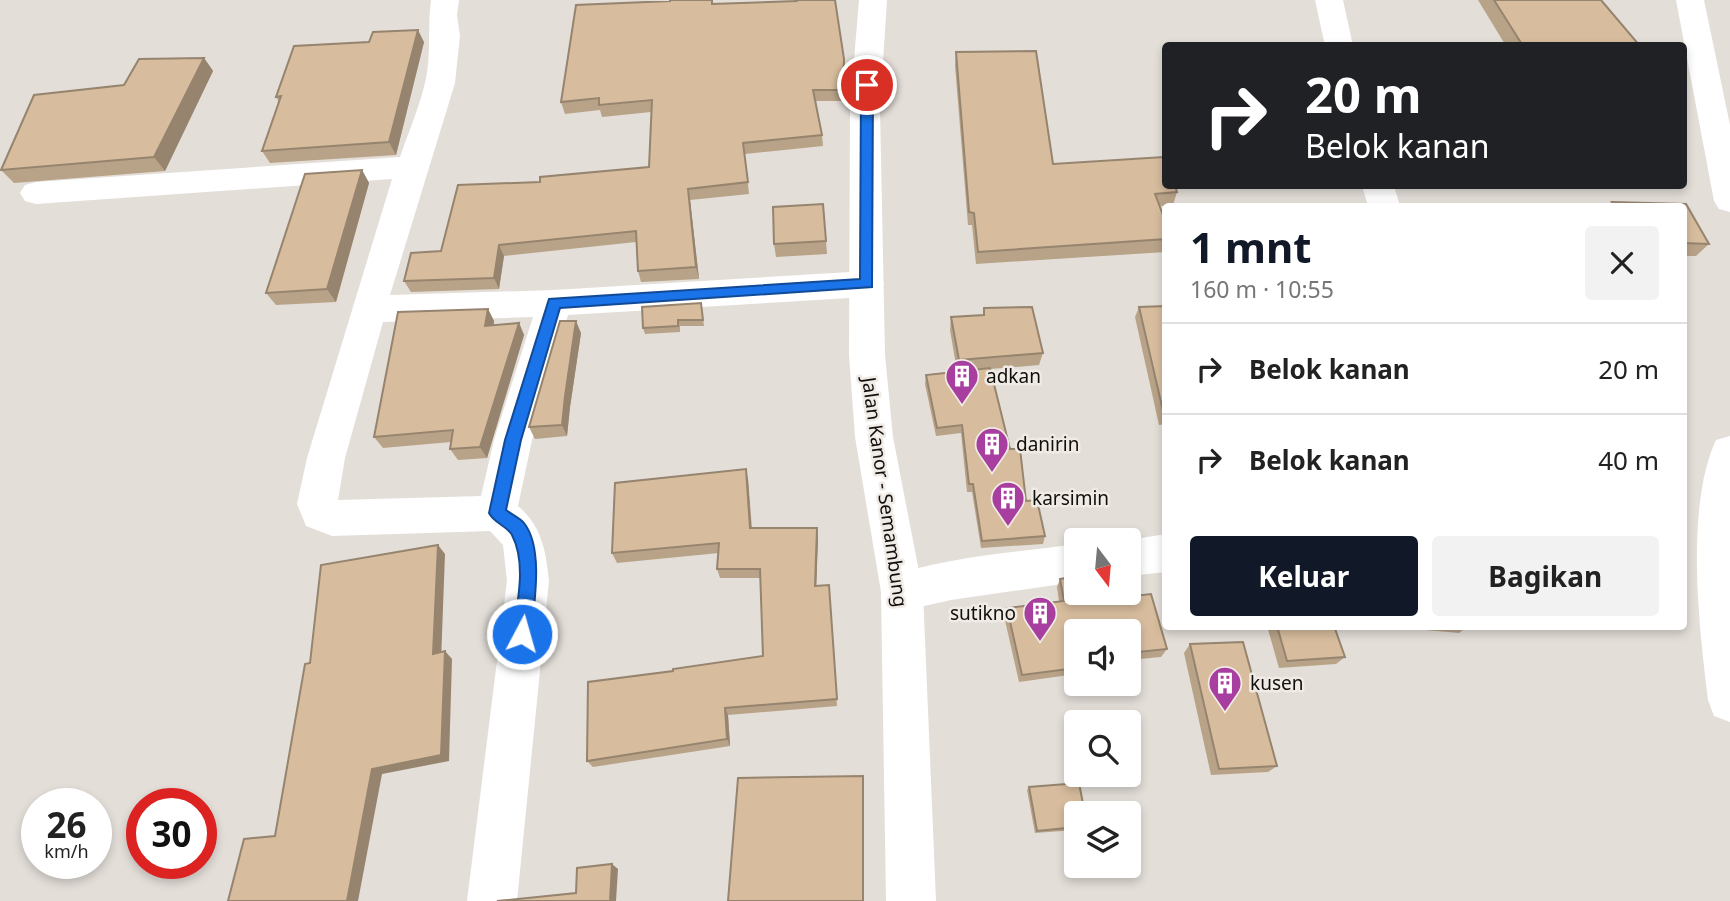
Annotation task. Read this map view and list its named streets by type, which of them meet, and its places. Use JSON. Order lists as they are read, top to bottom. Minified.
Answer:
{"streets":{"street":["Jalan Kanor - Semambung"]},"places":{"building":["adkan","danirin","karsimin","sutikno","kusen"]},"north":"bottom","page":{"turn":["20 m","Belok kanan"],"heading":["1 mnt","160 m · 10:55"],"list":[{"name":"Belok kanan","value":"20 m"},{"name":"Belok kanan","value":"40 m"}],"buttons":["Keluar","Bagikan"],"speed":"26 km/h","limit":"30"}}
